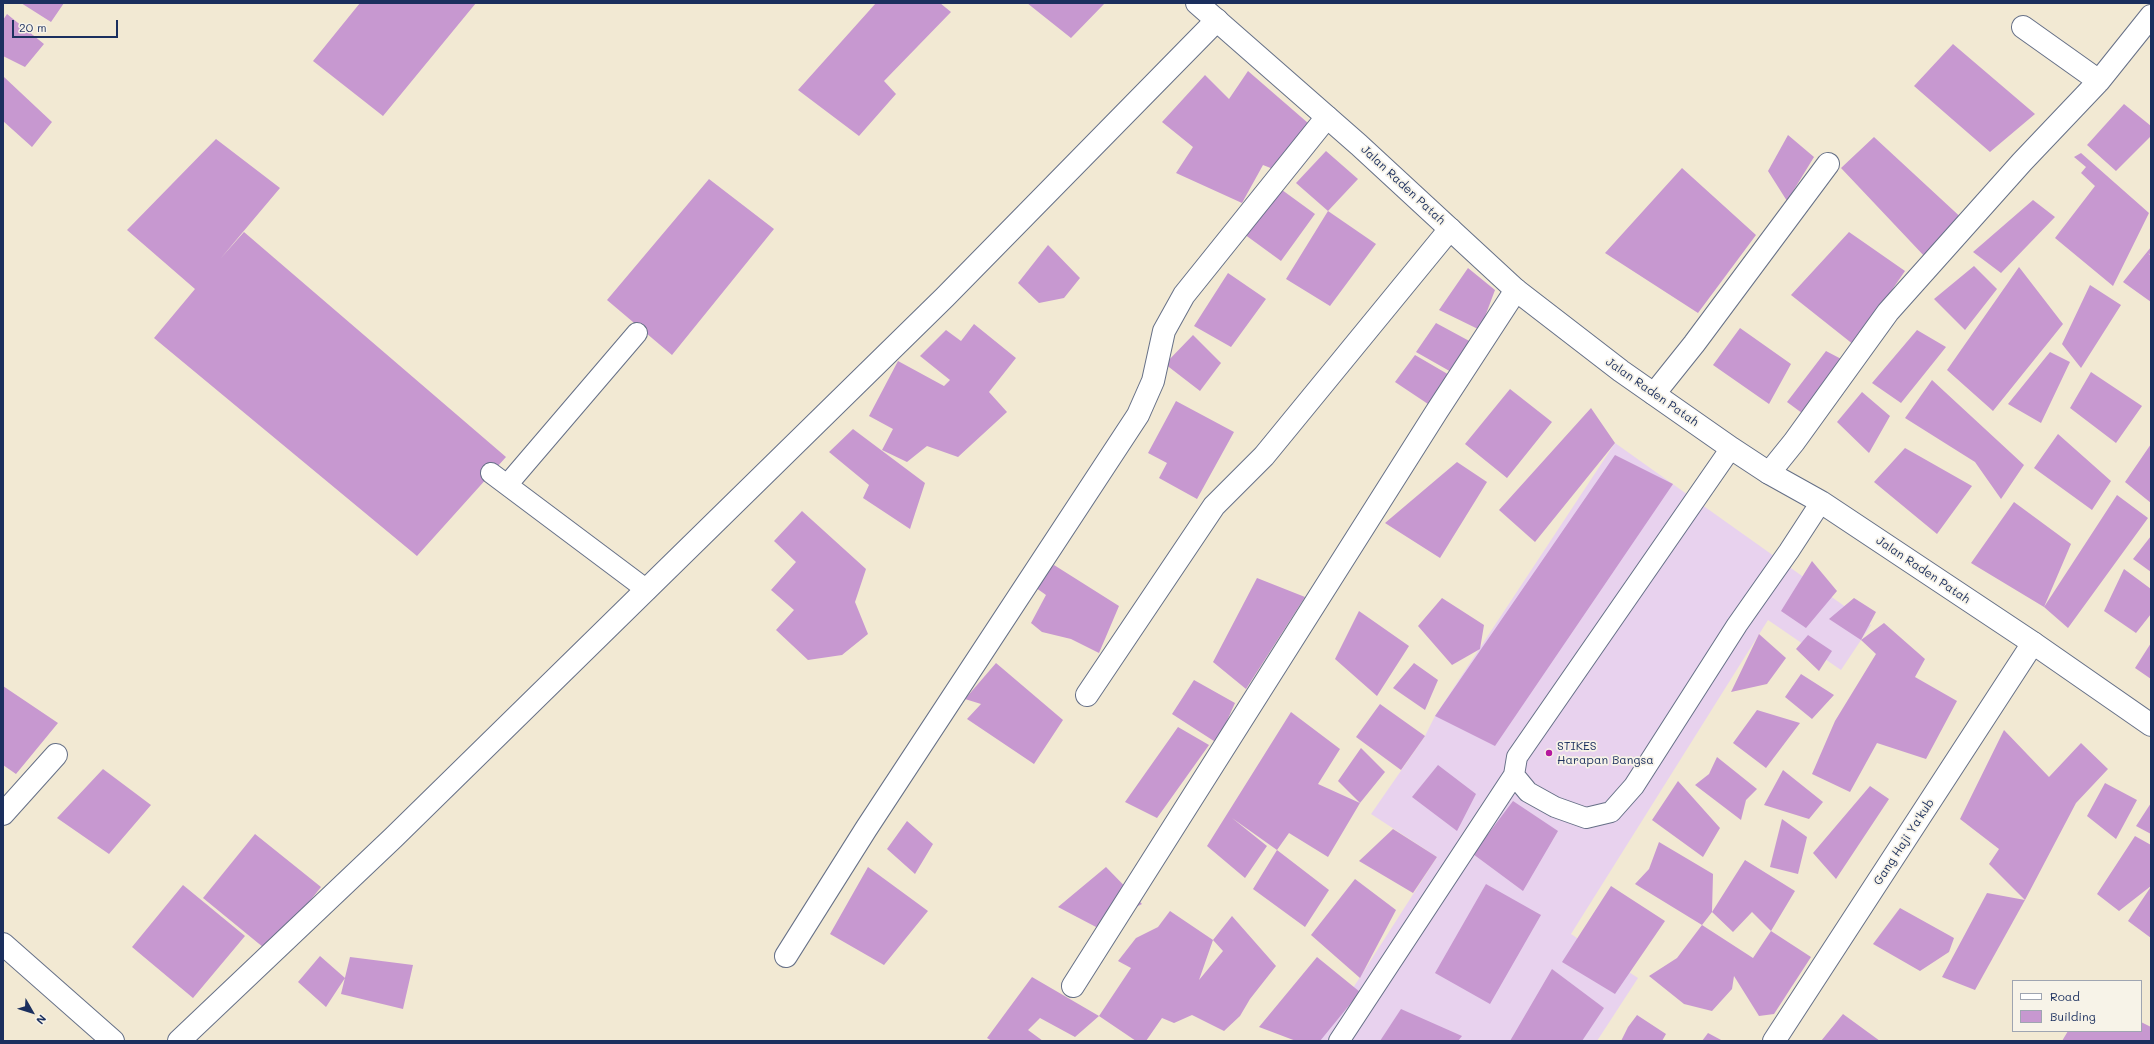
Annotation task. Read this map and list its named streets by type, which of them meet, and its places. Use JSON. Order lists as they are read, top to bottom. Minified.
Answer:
{"streets":{"street":["Jalan Raden Patah","Gang Haji Ya'kub"]},"crossings":[["Jalan Raden Patah","Gang Haji Ya'kub"]],"places":["STIKES Harapan Bangsa"],"legend":["Road","Building"],"scale_bar":"20 m","north":"bottom right"}
